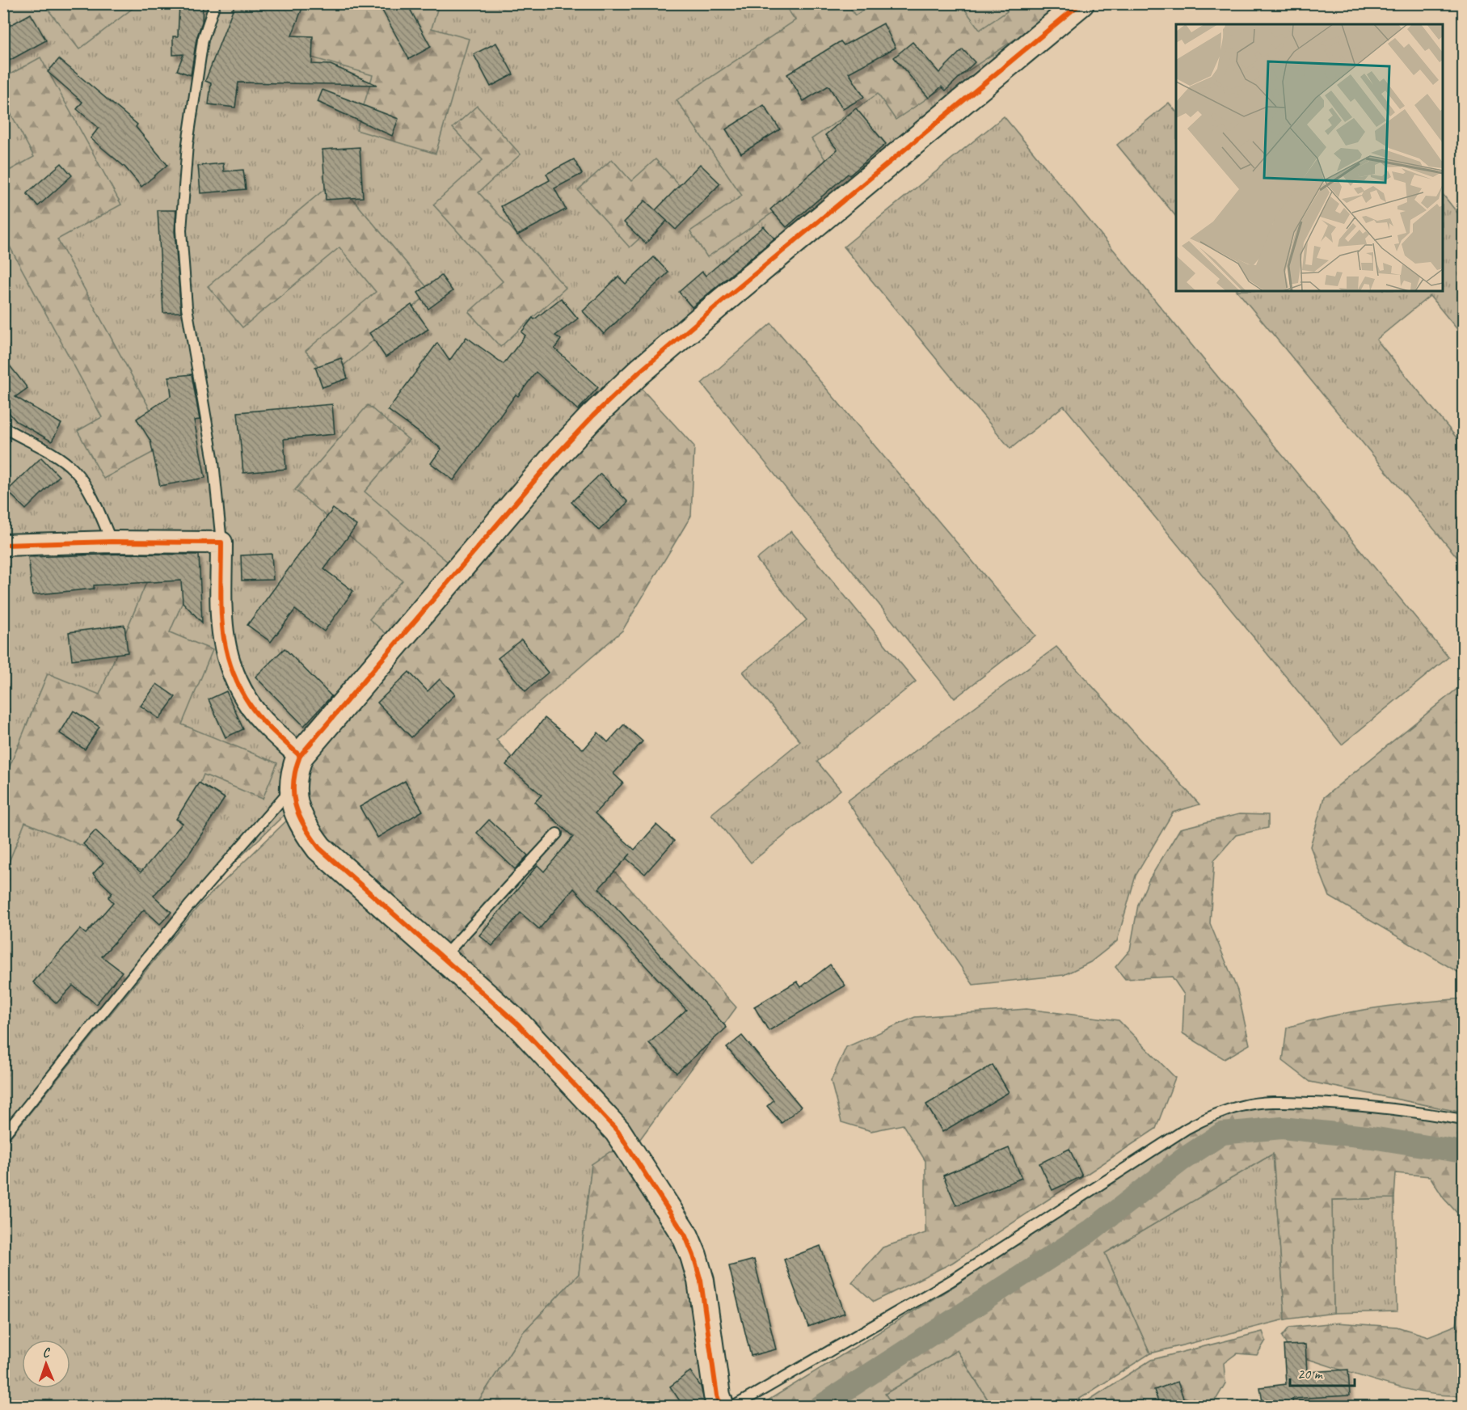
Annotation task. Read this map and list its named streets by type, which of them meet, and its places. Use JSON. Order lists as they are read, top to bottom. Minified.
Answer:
{"scale_bar":"20 m","north":"top"}
